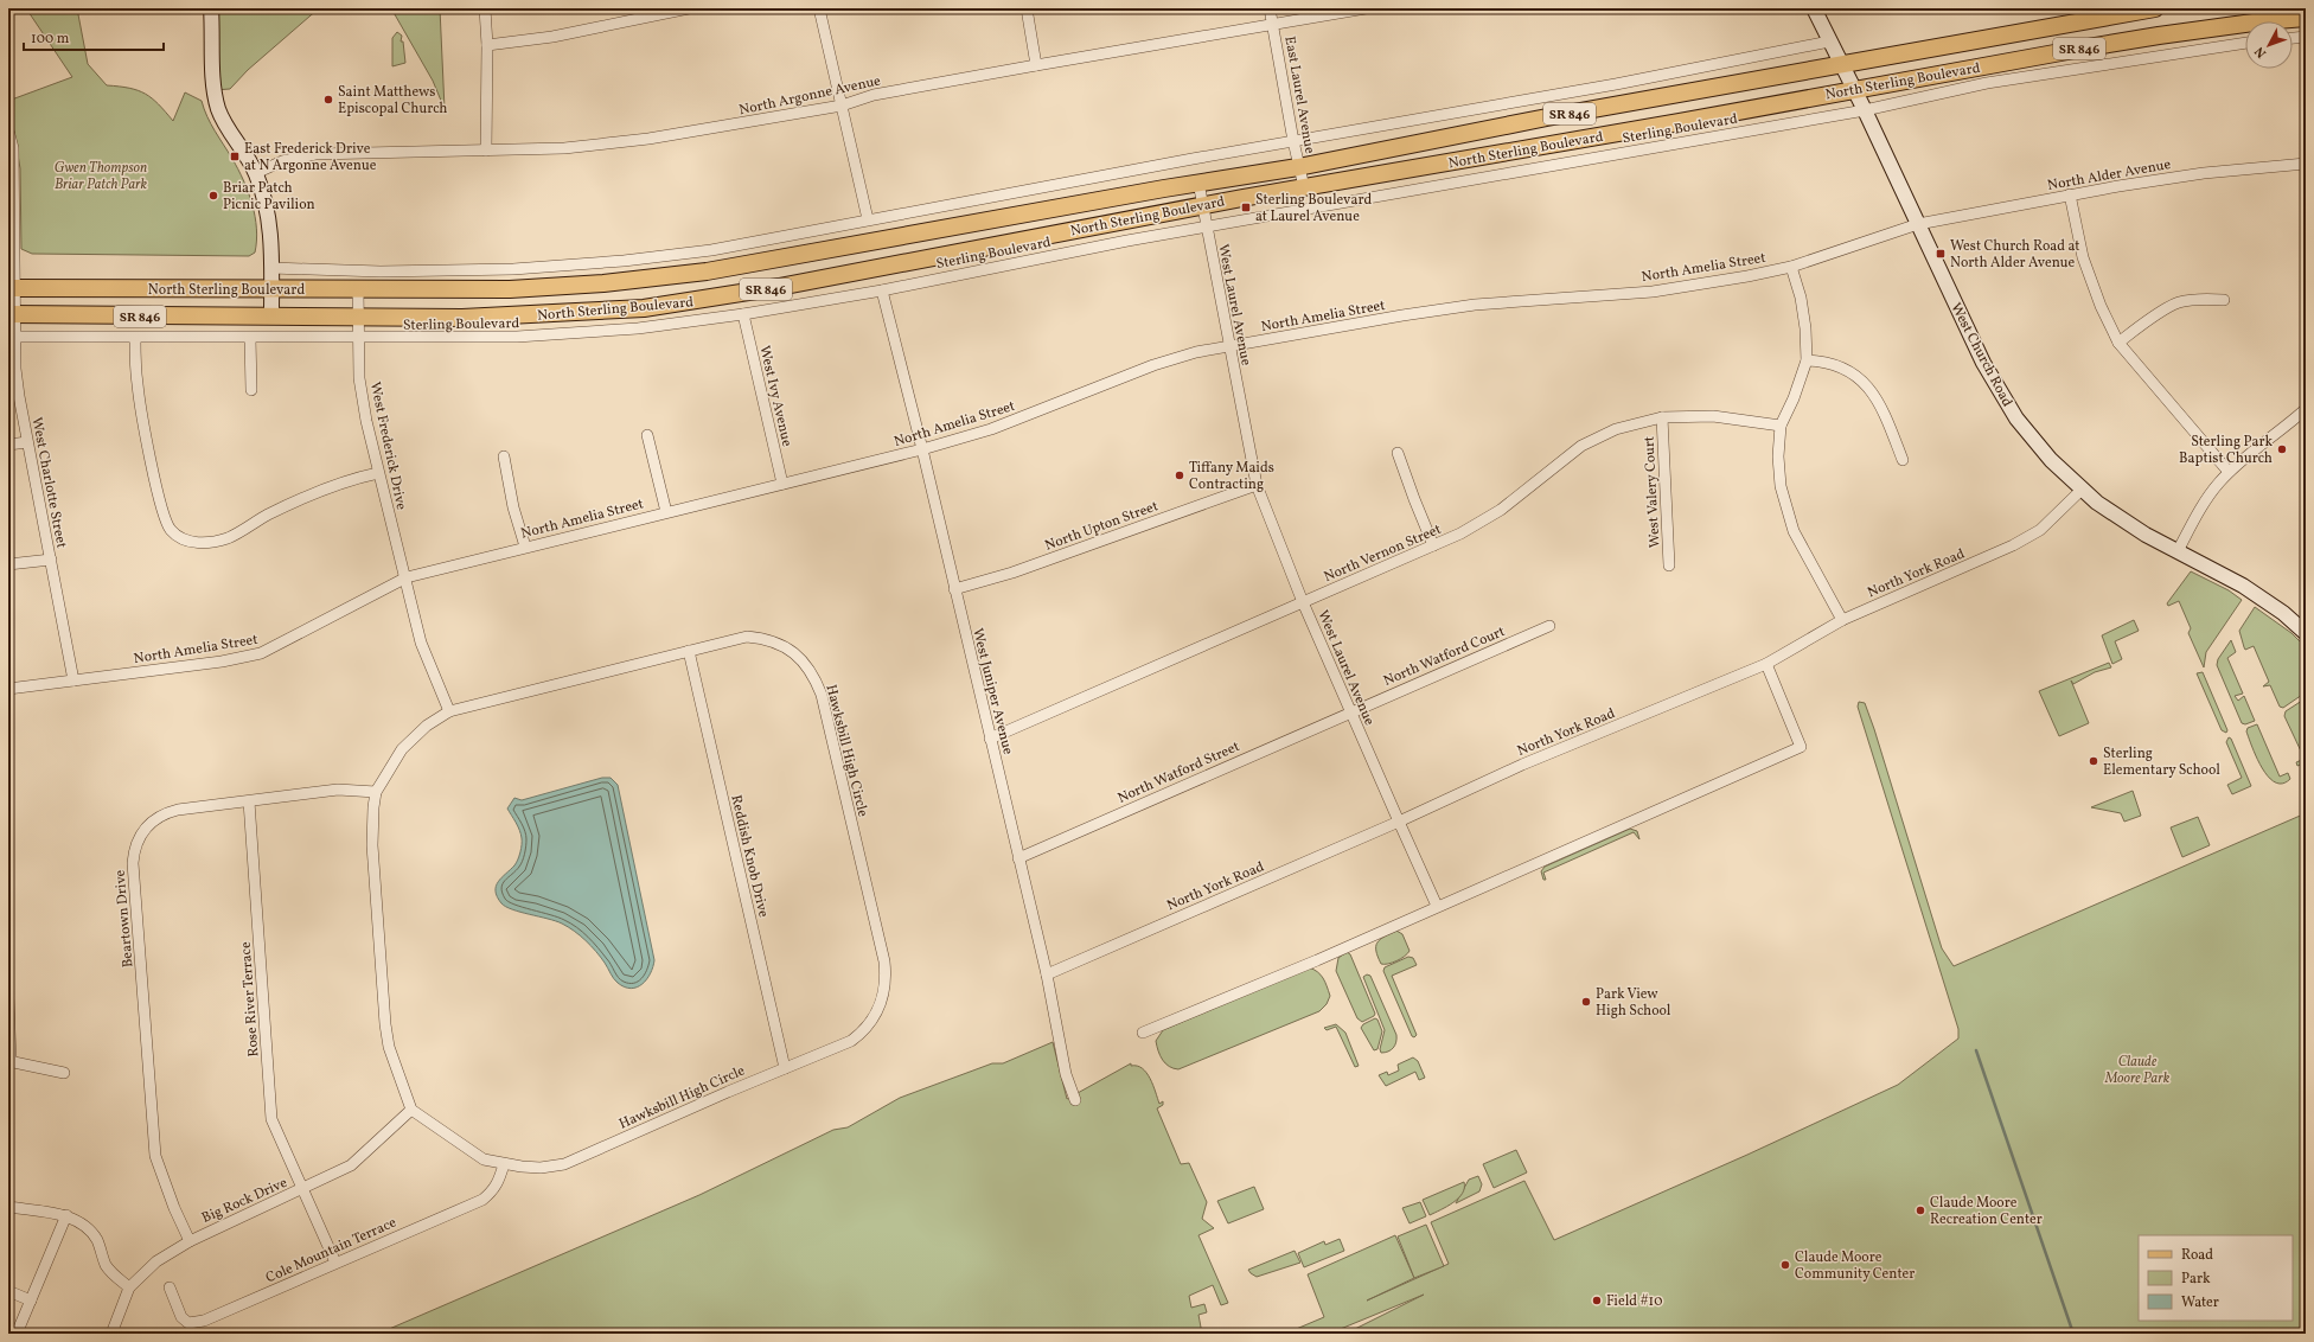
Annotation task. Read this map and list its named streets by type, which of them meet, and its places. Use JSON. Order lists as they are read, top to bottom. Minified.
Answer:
{"streets":{"main road":["SR 846","North Sterling Boulevard","West Church Road"],"street":["North Argonne Avenue","East Laurel Avenue","Sterling Boulevard","North Alder Avenue","North Amelia Street","West Laurel Avenue","West Ivy Avenue","West Frederick Drive","West Charlotte Street","West Valery Court","North Upton Street","North Vernon Street","North York Road","North Watford Court","West Juniper Avenue","Hawksbill High Circle","North Watford Street","Reddish Knob Drive","Beartown Drive","Rose River Terrace","Big Rock Drive","Cole Mountain Terrace"]},"crossings":[["North Sterling Boulevard","East Laurel Avenue"],["North Sterling Boulevard","West Laurel Avenue"],["North Sterling Boulevard","West Church Road"],["North Sterling Boulevard","West Frederick Drive"],["North Sterling Boulevard","West Charlotte Street"],["North Argonne Avenue","East Laurel Avenue"],["Sterling Boulevard","West Laurel Avenue"],["Sterling Boulevard","West Church Road"],["Sterling Boulevard","West Ivy Avenue"],["Sterling Boulevard","West Frederick Drive"],["Sterling Boulevard","West Charlotte Street"],["Sterling Boulevard","West Juniper Avenue"],["North Alder Avenue","North Amelia Street"],["North Alder Avenue","West Church Road"],["North Amelia Street","West Laurel Avenue"],["North Amelia Street","West Church Road"],["North Amelia Street","West Ivy Avenue"],["North Amelia Street","West Frederick Drive"],["North Amelia Street","West Charlotte Street"],["North Amelia Street","West Juniper Avenue"],["West Laurel Avenue","North Upton Street"],["West Laurel Avenue","North Vernon Street"],["West Laurel Avenue","North York Road"],["West Laurel Avenue","North Watford Court"],["West Laurel Avenue","North Watford Street"],["West Church Road","North York Road"],["West Frederick Drive","Hawksbill High Circle"],["West Valery Court","North Vernon Street"],["North Upton Street","West Juniper Avenue"],["North Vernon Street","West Juniper Avenue"],["North York Road","West Juniper Avenue"],["North Watford Court","North Watford Street"],["West Juniper Avenue","North Watford Street"],["Hawksbill High Circle","Reddish Knob Drive"],["Hawksbill High Circle","Beartown Drive"],["Hawksbill High Circle","Big Rock Drive"],["Hawksbill High Circle","Cole Mountain Terrace"],["Beartown Drive","Rose River Terrace"],["Beartown Drive","Big Rock Drive"],["Rose River Terrace","Big Rock Drive"],["Rose River Terrace","Cole Mountain Terrace"]],"parks":["Gwen Thompson Briar Patch Park","Claude Moore Park"],"places":{"other":["Saint Matthews Episcopal Church","Briar Patch Picnic Pavilion","Sterling Park Baptist Church","Tiffany Maids Contracting","Sterling Elementary School","Park View High School","Claude Moore Recreation Center","Claude Moore Community Center","Field #10"],"transit":["East Frederick Drive at N Argonne Avenue","Sterling Boulevard at Laurel Avenue","West Church Road at North Alder Avenue"]},"legend":["Road","Park","Water"],"scale_bar":"100 m","north":"bottom left"}
